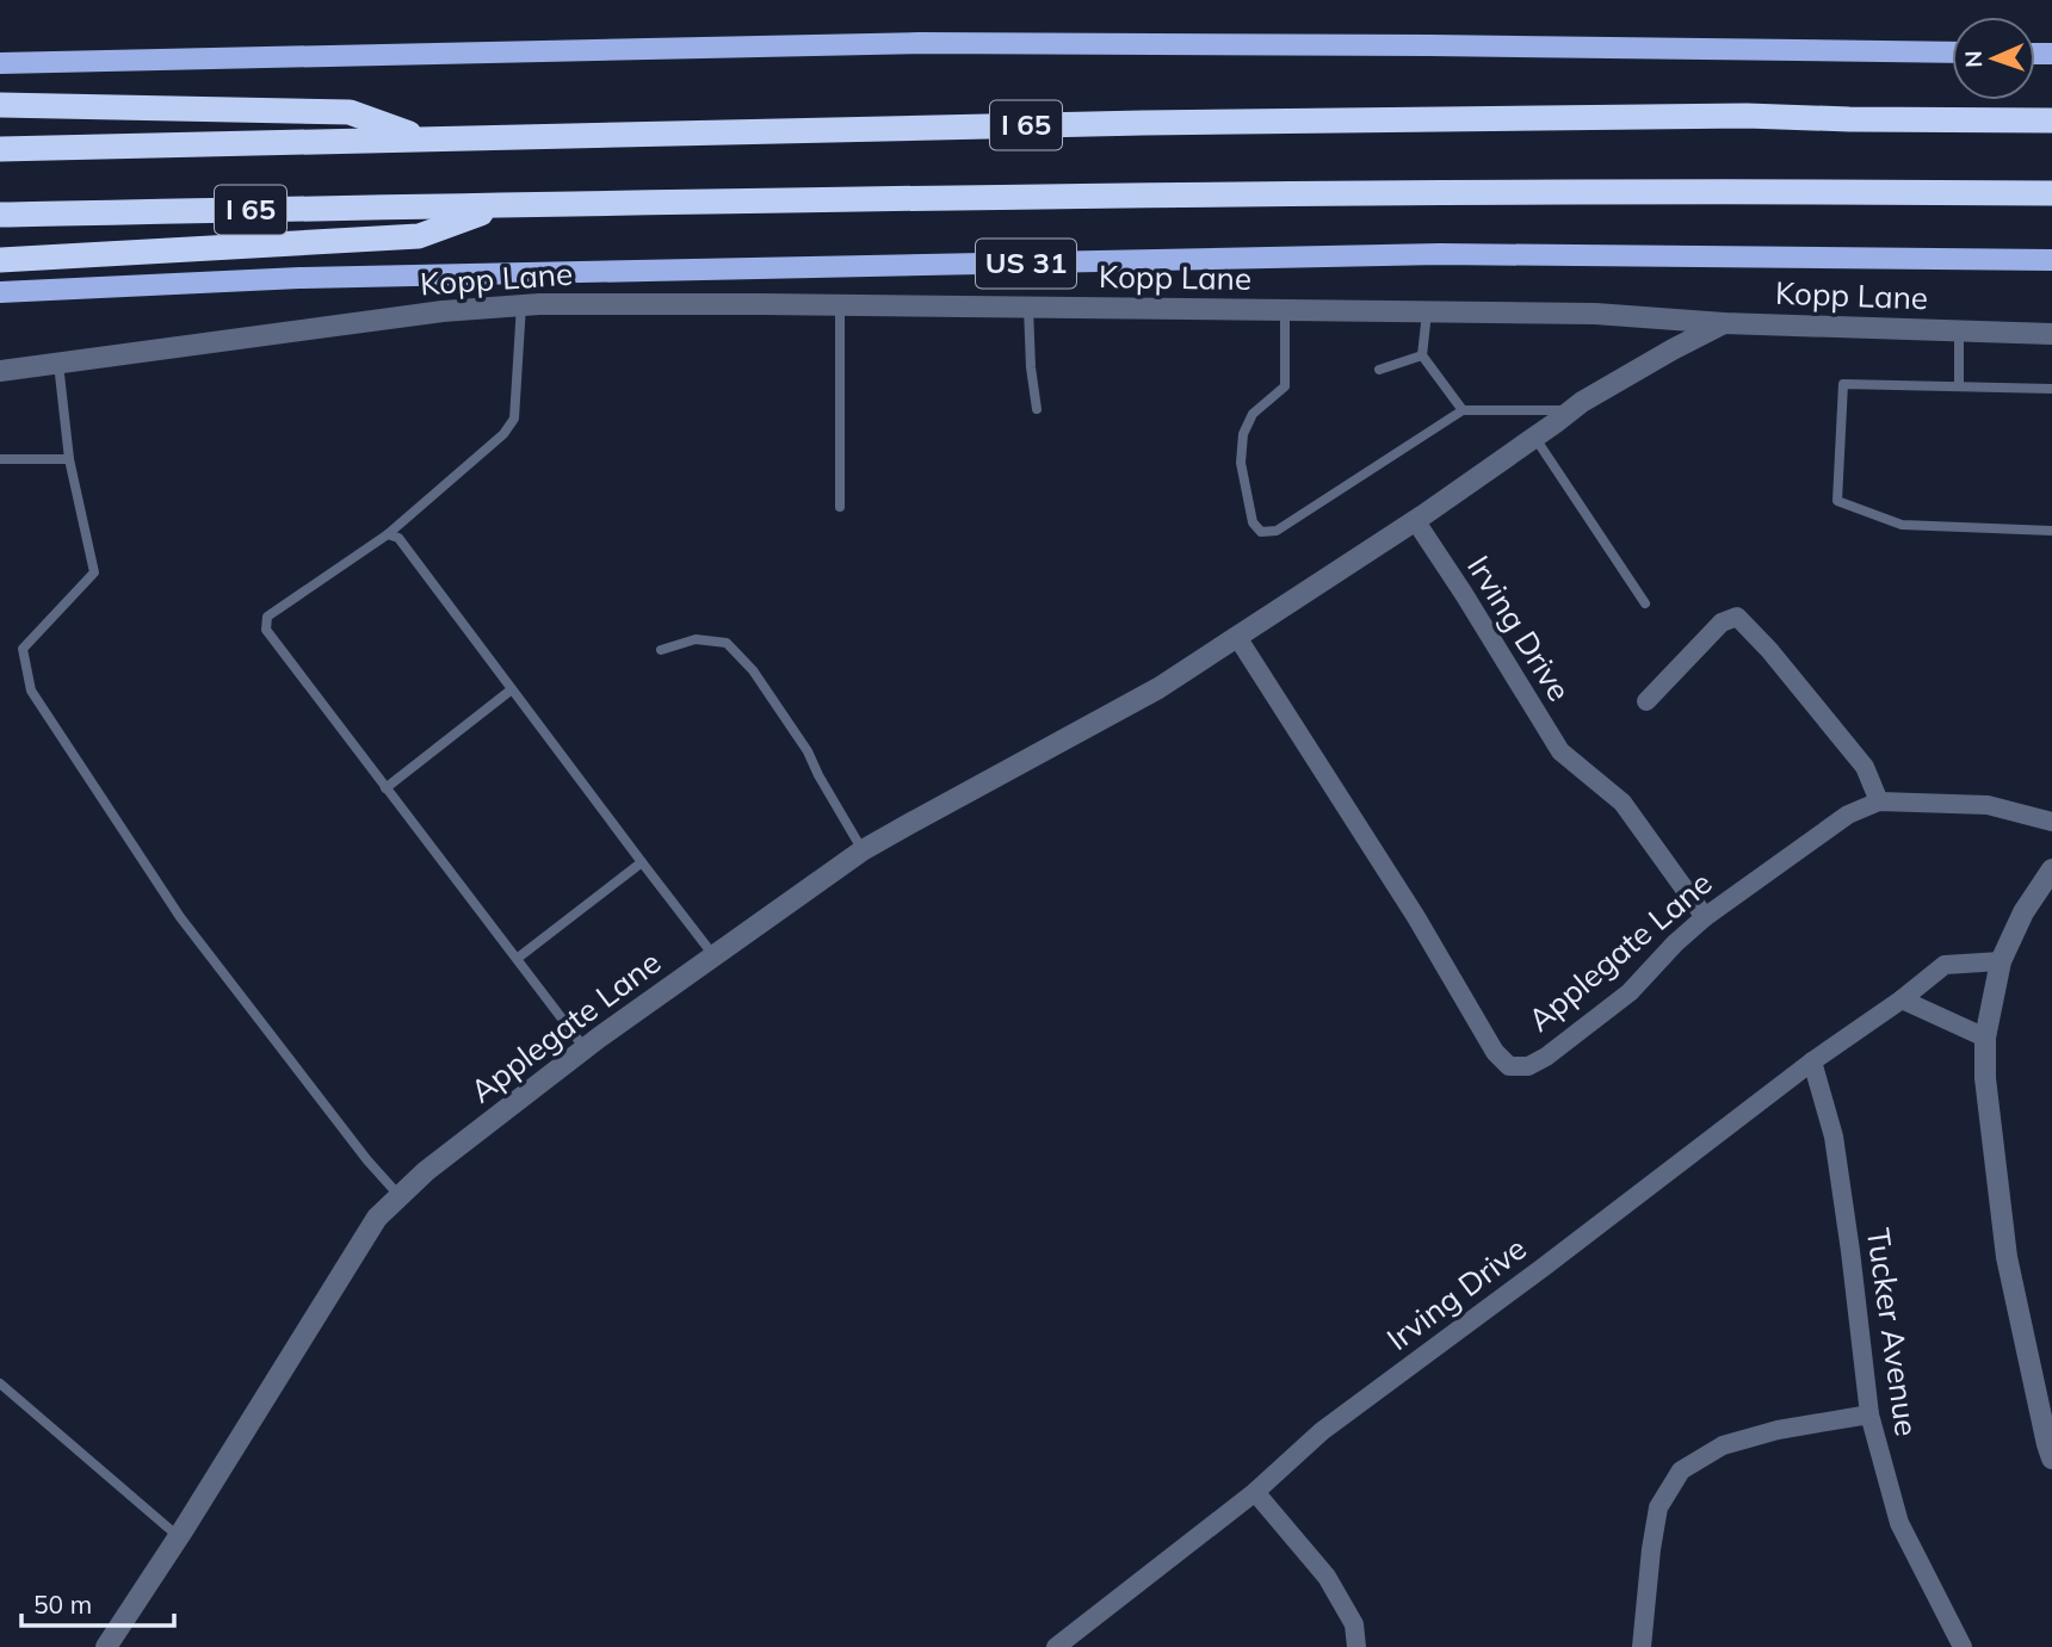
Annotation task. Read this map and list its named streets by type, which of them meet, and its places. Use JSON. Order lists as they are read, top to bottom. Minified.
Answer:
{"streets":{"highway":["I 65"],"main road":["US 31"],"street":["Kopp Lane","Irving Drive","Applegate Lane","Tucker Avenue"]},"crossings":[["Kopp Lane","Applegate Lane"],["Irving Drive","Applegate Lane"],["Irving Drive","Tucker Avenue"]],"scale_bar":"50 m","north":"left"}
